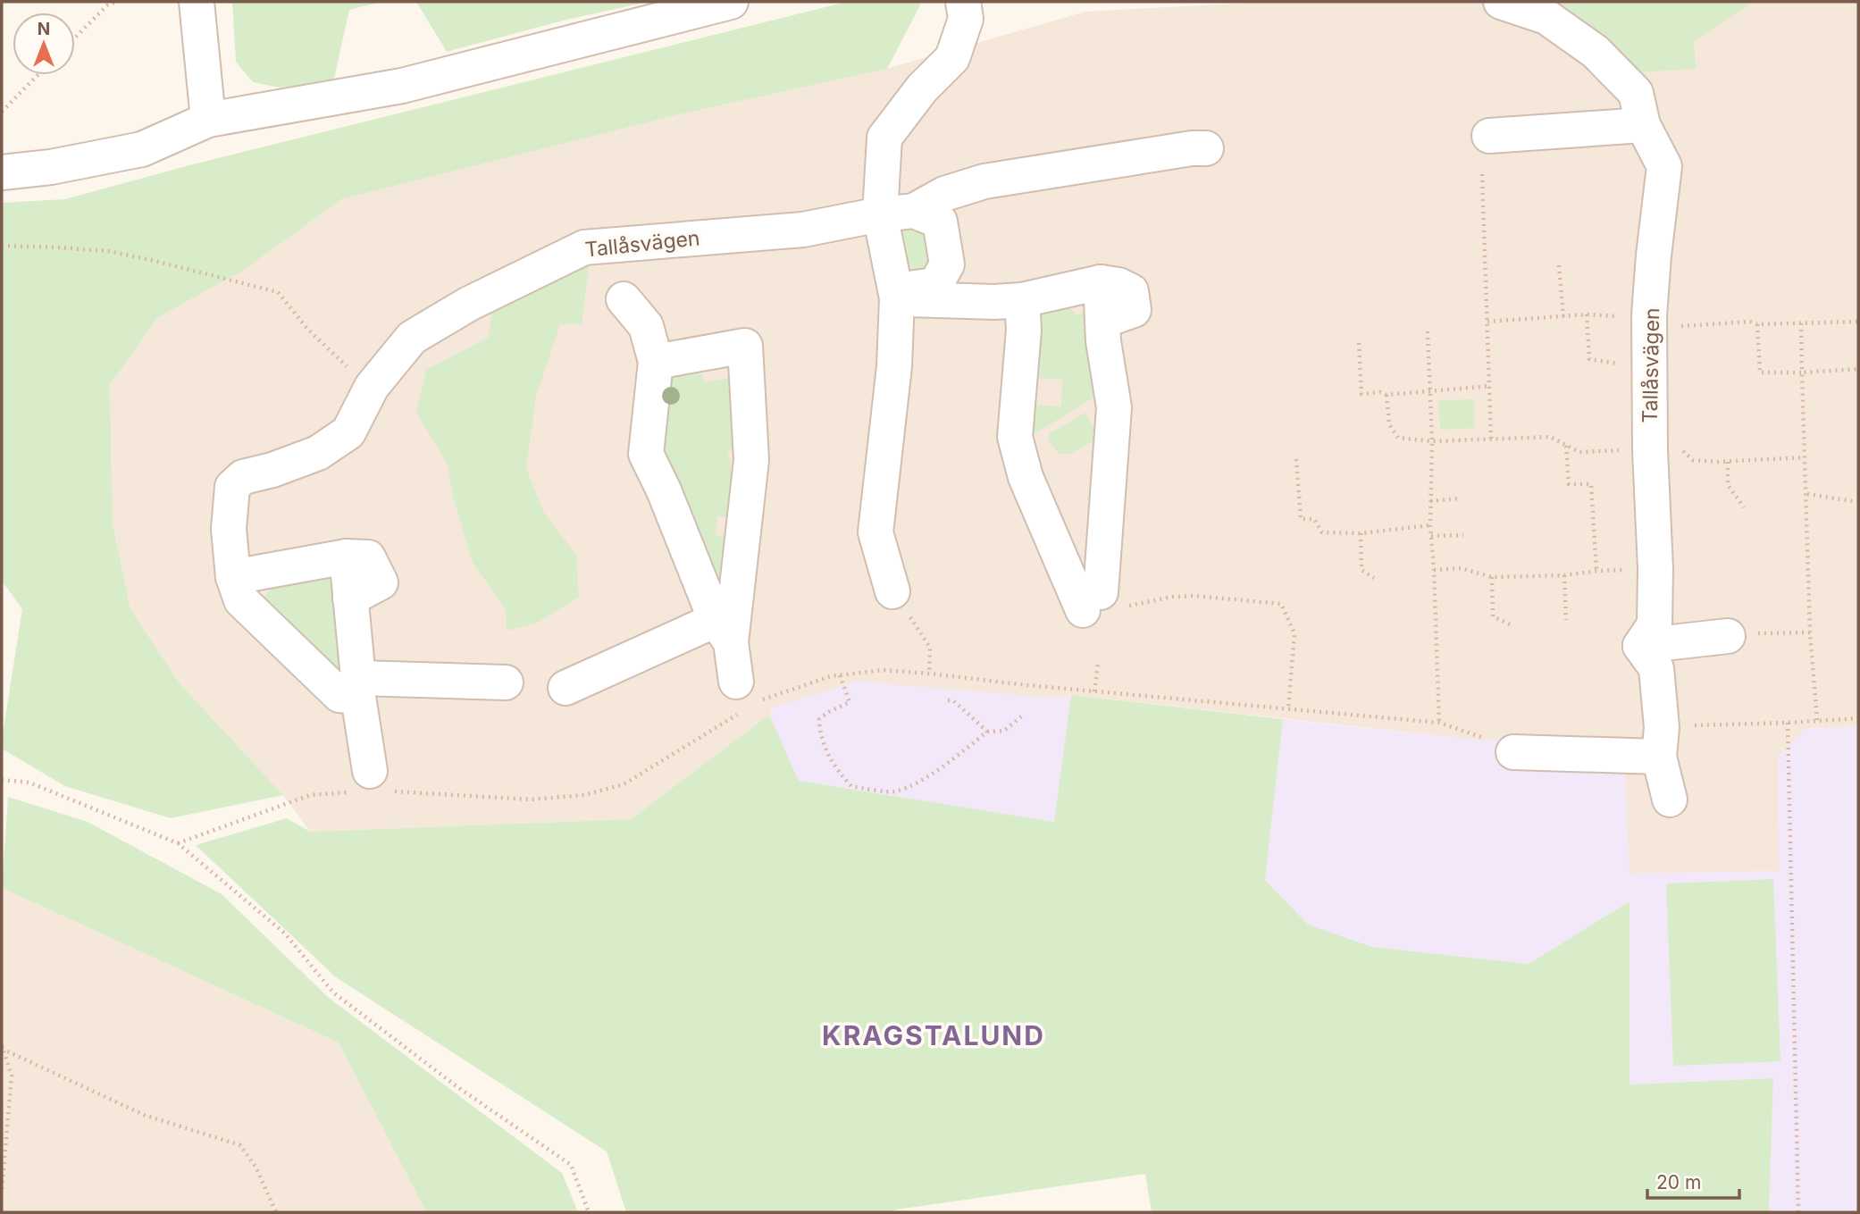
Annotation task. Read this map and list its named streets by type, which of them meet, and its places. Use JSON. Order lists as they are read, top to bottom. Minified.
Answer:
{"streets":{"street":["Tallåsvägen"]},"districts":["KRAGSTALUND"],"scale_bar":"20 m","north":"top"}
